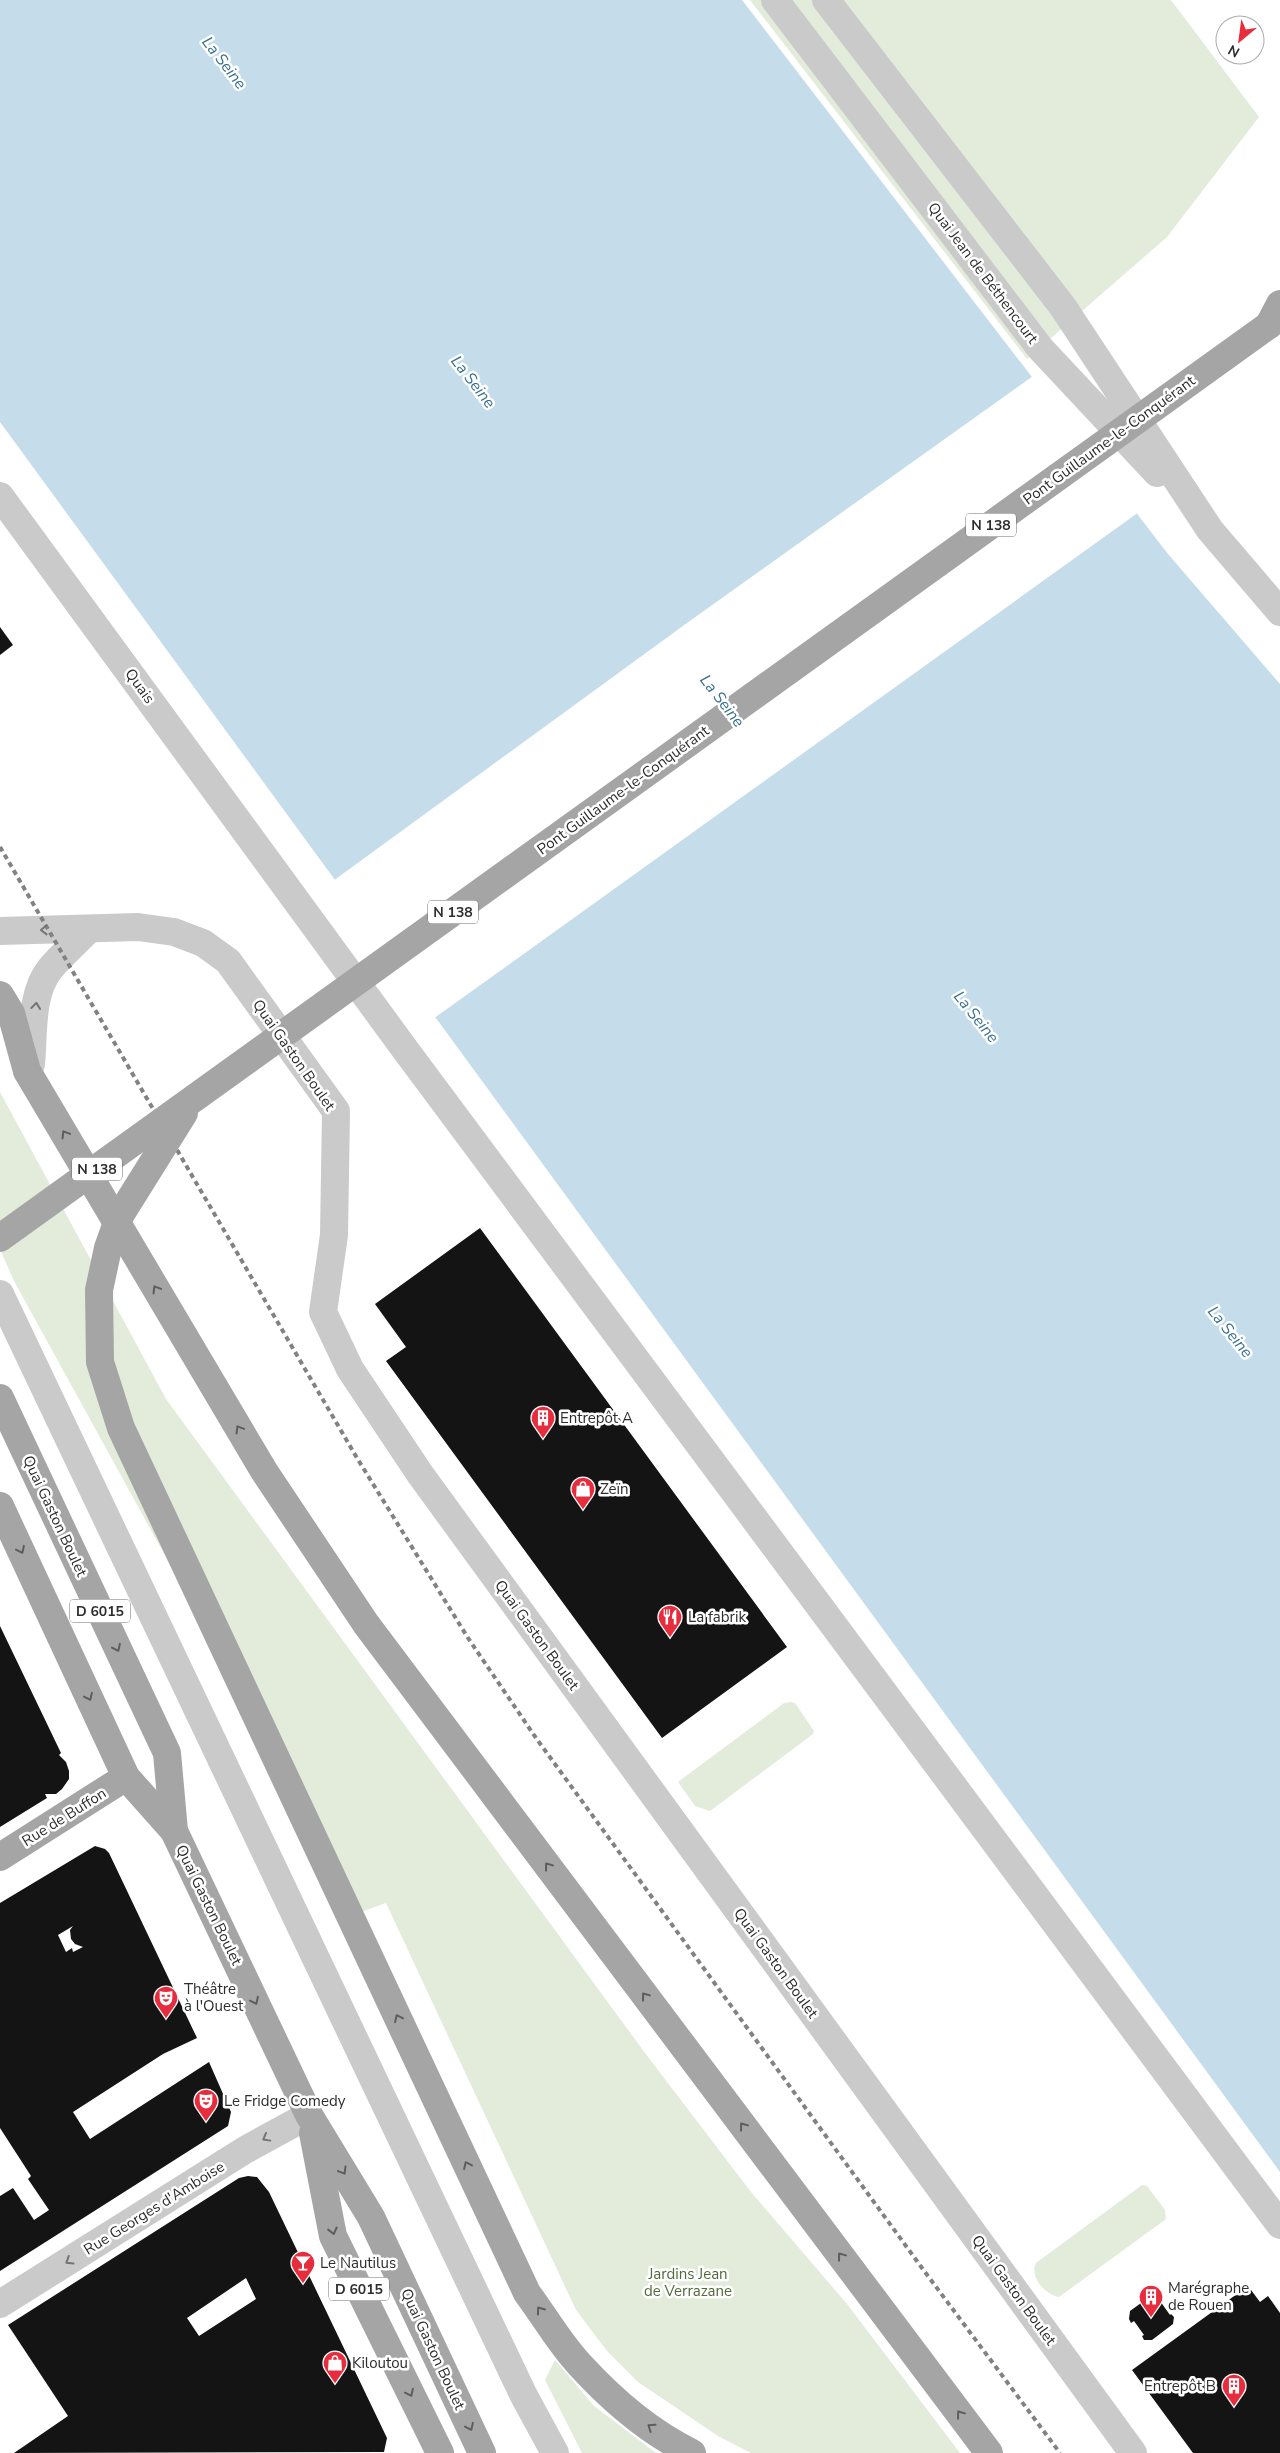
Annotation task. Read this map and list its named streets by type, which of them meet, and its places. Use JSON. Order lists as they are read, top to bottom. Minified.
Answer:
{"streets":{"main road":["Pont Guillaume-le-Conquérant","N 138","Quai Gaston Boulet","D 6015","Rue de Buffon"],"street":["Quai Jean de Béthencourt","Quais","Rue Georges d'Amboise"]},"crossings":[["Quai Gaston Boulet","Rue de Buffon"],["Quai Gaston Boulet","Rue Georges d'Amboise"]],"one_way":["Rue Georges d'Amboise"],"water":["La Seine"],"parks":["Jardins Jean de Verrazane"],"places":{"building":["Entrepôt A","Marégraphe de Rouen","Entrepôt B"],"shop":["Zeïn","Kiloutou"],"restaurant":["La fabrik"],"theatre":["Théâtre à l'Ouest","Le Fridge Comedy"],"bar":["Le Nautilus"]},"north":"bottom left"}
